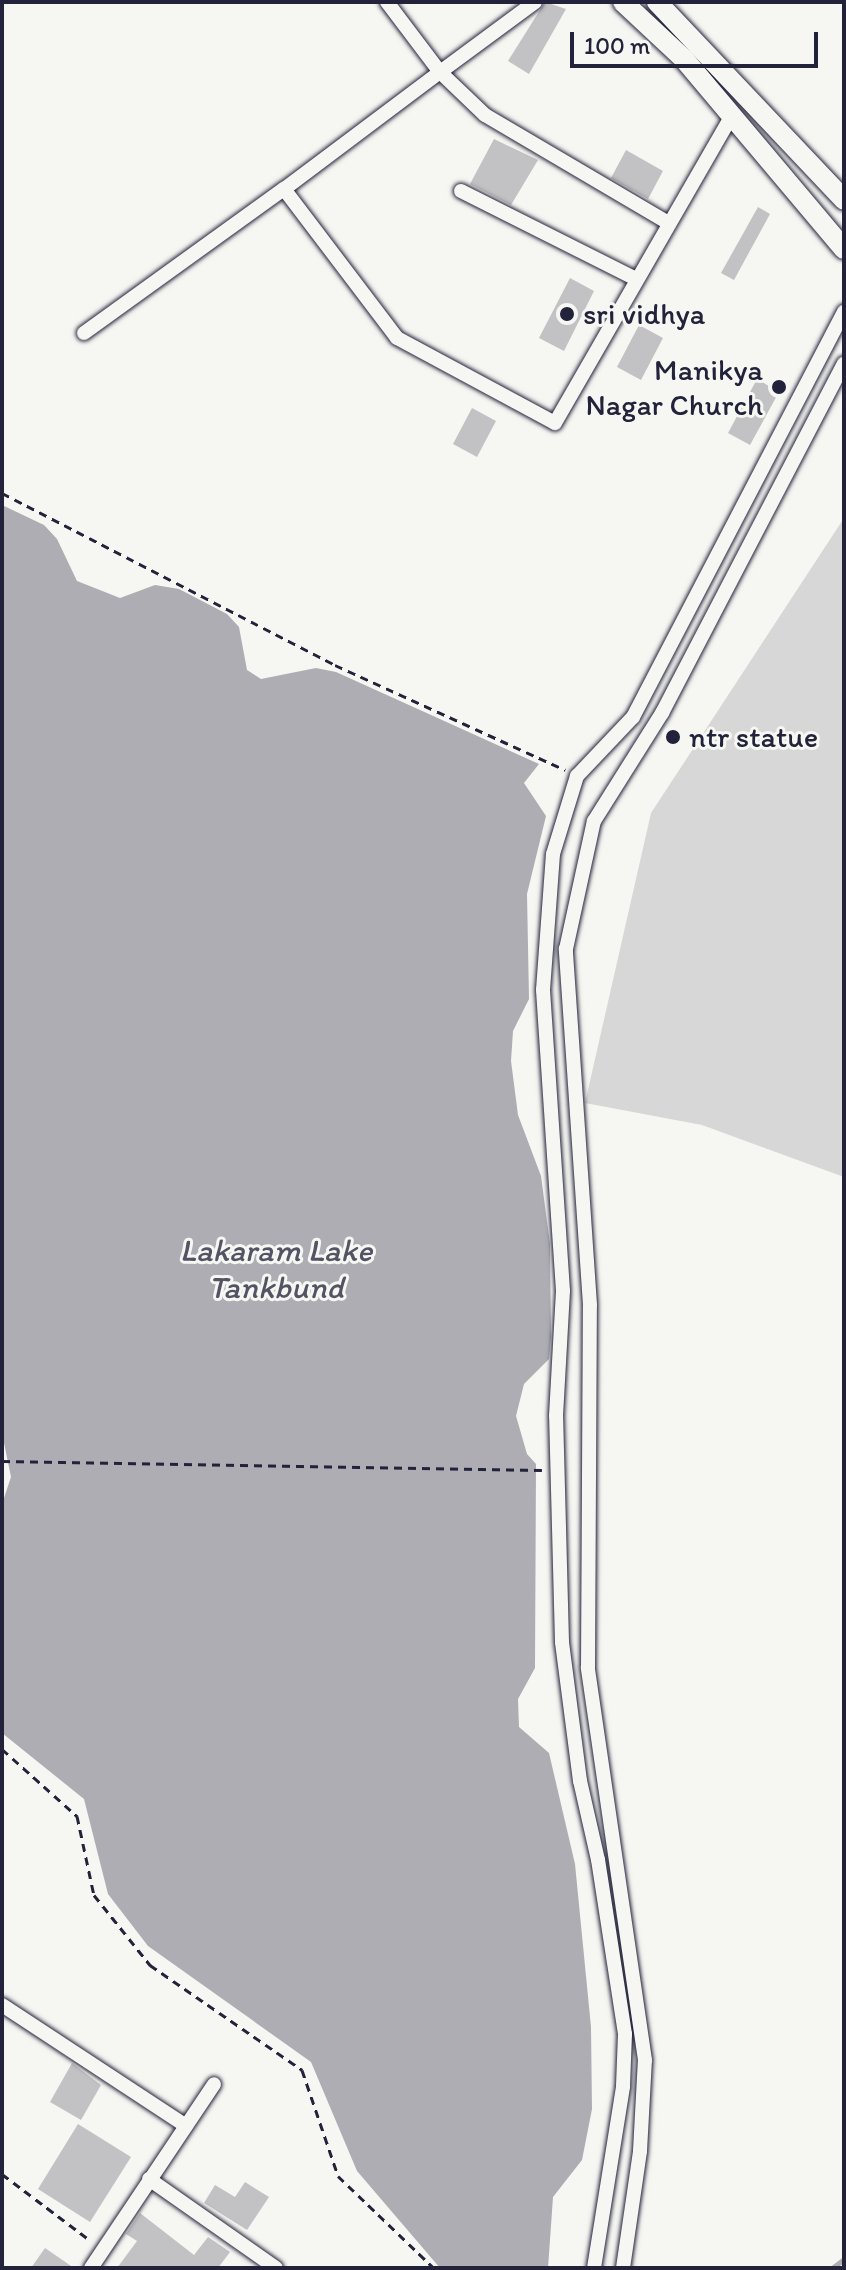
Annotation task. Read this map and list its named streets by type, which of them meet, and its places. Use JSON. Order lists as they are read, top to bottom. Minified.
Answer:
{"water":["Lakaram Lake Tankbund"],"places":["sri vidhya","Manikya Nagar Church","ntr statue"],"scale_bar":"100 m"}
